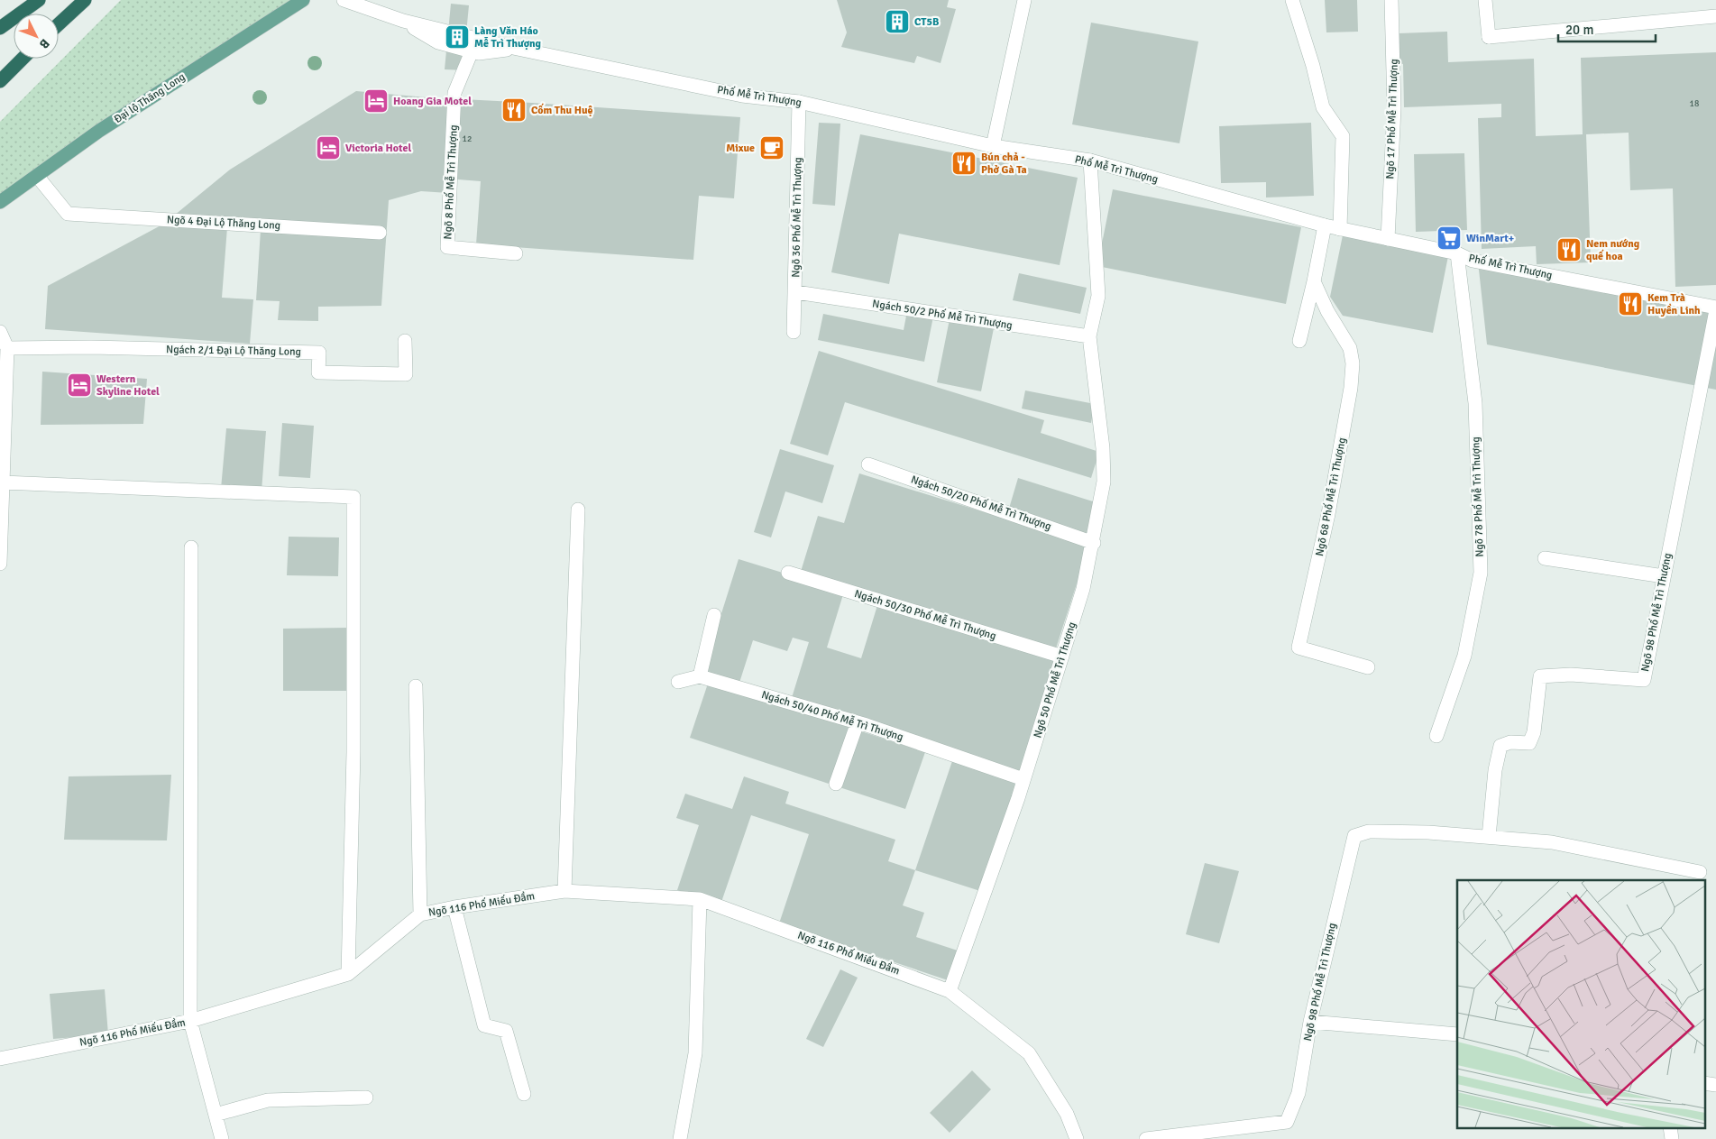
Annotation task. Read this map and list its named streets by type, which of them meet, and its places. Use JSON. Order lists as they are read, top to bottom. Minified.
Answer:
{"streets":{"main road":["Đại lộ Thăng Long"],"street":["Phố Mễ Trì Thượng","Ngõ 17 Phố Mễ Trì Thượng","Ngõ 8 Phố Mễ Trì Thượng","Ngõ 36 Phố Mễ Trì Thượng","Ngõ 4 Đại Lộ Thăng Long","Ngách 50/2 Phố Mễ Trì Thượng","Ngách 2/1 Đại Lộ Thăng Long","Ngõ 68 Phố Mễ Trì Thượng","Ngõ 78 Phố Mễ Trì Thượng","Ngách 50/20 Phố Mễ Trì Thượng","Ngõ 98 Phố Mễ Trì Thượng","Ngách 50/30 Phố Mễ Trì Thượng","Ngõ 50 Phố Mễ Trì Thượng","Ngách 50/40 Phố Mễ Trì Thượng","Ngõ 116 Phố Miếu Đầm"]},"crossings":[["Phố Mễ Trì Thượng","Ngõ 17 Phố Mễ Trì Thượng"],["Phố Mễ Trì Thượng","Ngõ 8 Phố Mễ Trì Thượng"],["Phố Mễ Trì Thượng","Ngõ 36 Phố Mễ Trì Thượng"],["Phố Mễ Trì Thượng","Ngõ 78 Phố Mễ Trì Thượng"],["Phố Mễ Trì Thượng","Ngõ 98 Phố Mễ Trì Thượng"],["Phố Mễ Trì Thượng","Ngõ 50 Phố Mễ Trì Thượng"],["Đại lộ Thăng Long","Ngõ 4 Đại Lộ Thăng Long"],["Ngõ 36 Phố Mễ Trì Thượng","Ngách 50/2 Phố Mễ Trì Thượng"],["Ngách 50/2 Phố Mễ Trì Thượng","Ngõ 50 Phố Mễ Trì Thượng"],["Ngách 50/20 Phố Mễ Trì Thượng","Ngõ 50 Phố Mễ Trì Thượng"],["Ngách 50/30 Phố Mễ Trì Thượng","Ngõ 50 Phố Mễ Trì Thượng"],["Ngõ 50 Phố Mễ Trì Thượng","Ngách 50/40 Phố Mễ Trì Thượng"],["Ngõ 50 Phố Mễ Trì Thượng","Ngõ 116 Phố Miếu Đầm"]],"places":{"building":["CT5B","Làng Văn Háo Mễ Trì Thượng"],"hotel":["Hoang Gia Motel","Victoria Hotel","Western Skyline Hotel"],"restaurant":["Cốm Thu Huệ","Bún chả - Phở Gà Ta","Nem nướng quế hoa","Kem Trà Huyền Linh"],"cafe":["Mixue"],"supermarket":["WinMart+"]},"house_numbers":["18","12"],"scale_bar":"20 m","north":"bottom right"}
